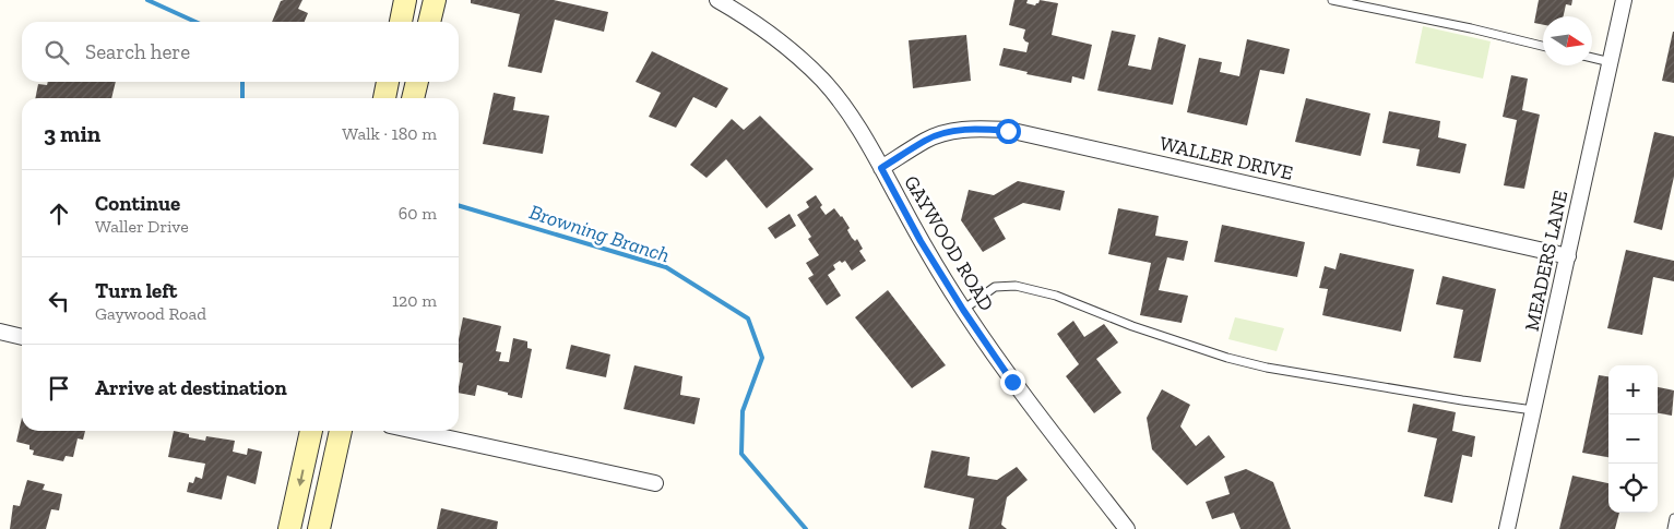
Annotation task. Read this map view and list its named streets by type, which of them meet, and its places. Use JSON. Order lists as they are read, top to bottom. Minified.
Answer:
{"streets":{"street":["WALLER DRIVE","GAYWOOD ROAD","MEADERS LANE"]},"crossings":[["WALLER DRIVE","GAYWOOD ROAD"],["WALLER DRIVE","MEADERS LANE"]],"water":["Browning Branch"],"north":"right","page":{"search":"Search here","heading":["3 min","Walk · 180 m"],"list":[["Continue","Waller Drive","60 m"],["Turn left","Gaywood Road","120 m"],"Arrive at destination"],"map_buttons":["+","−"]}}
